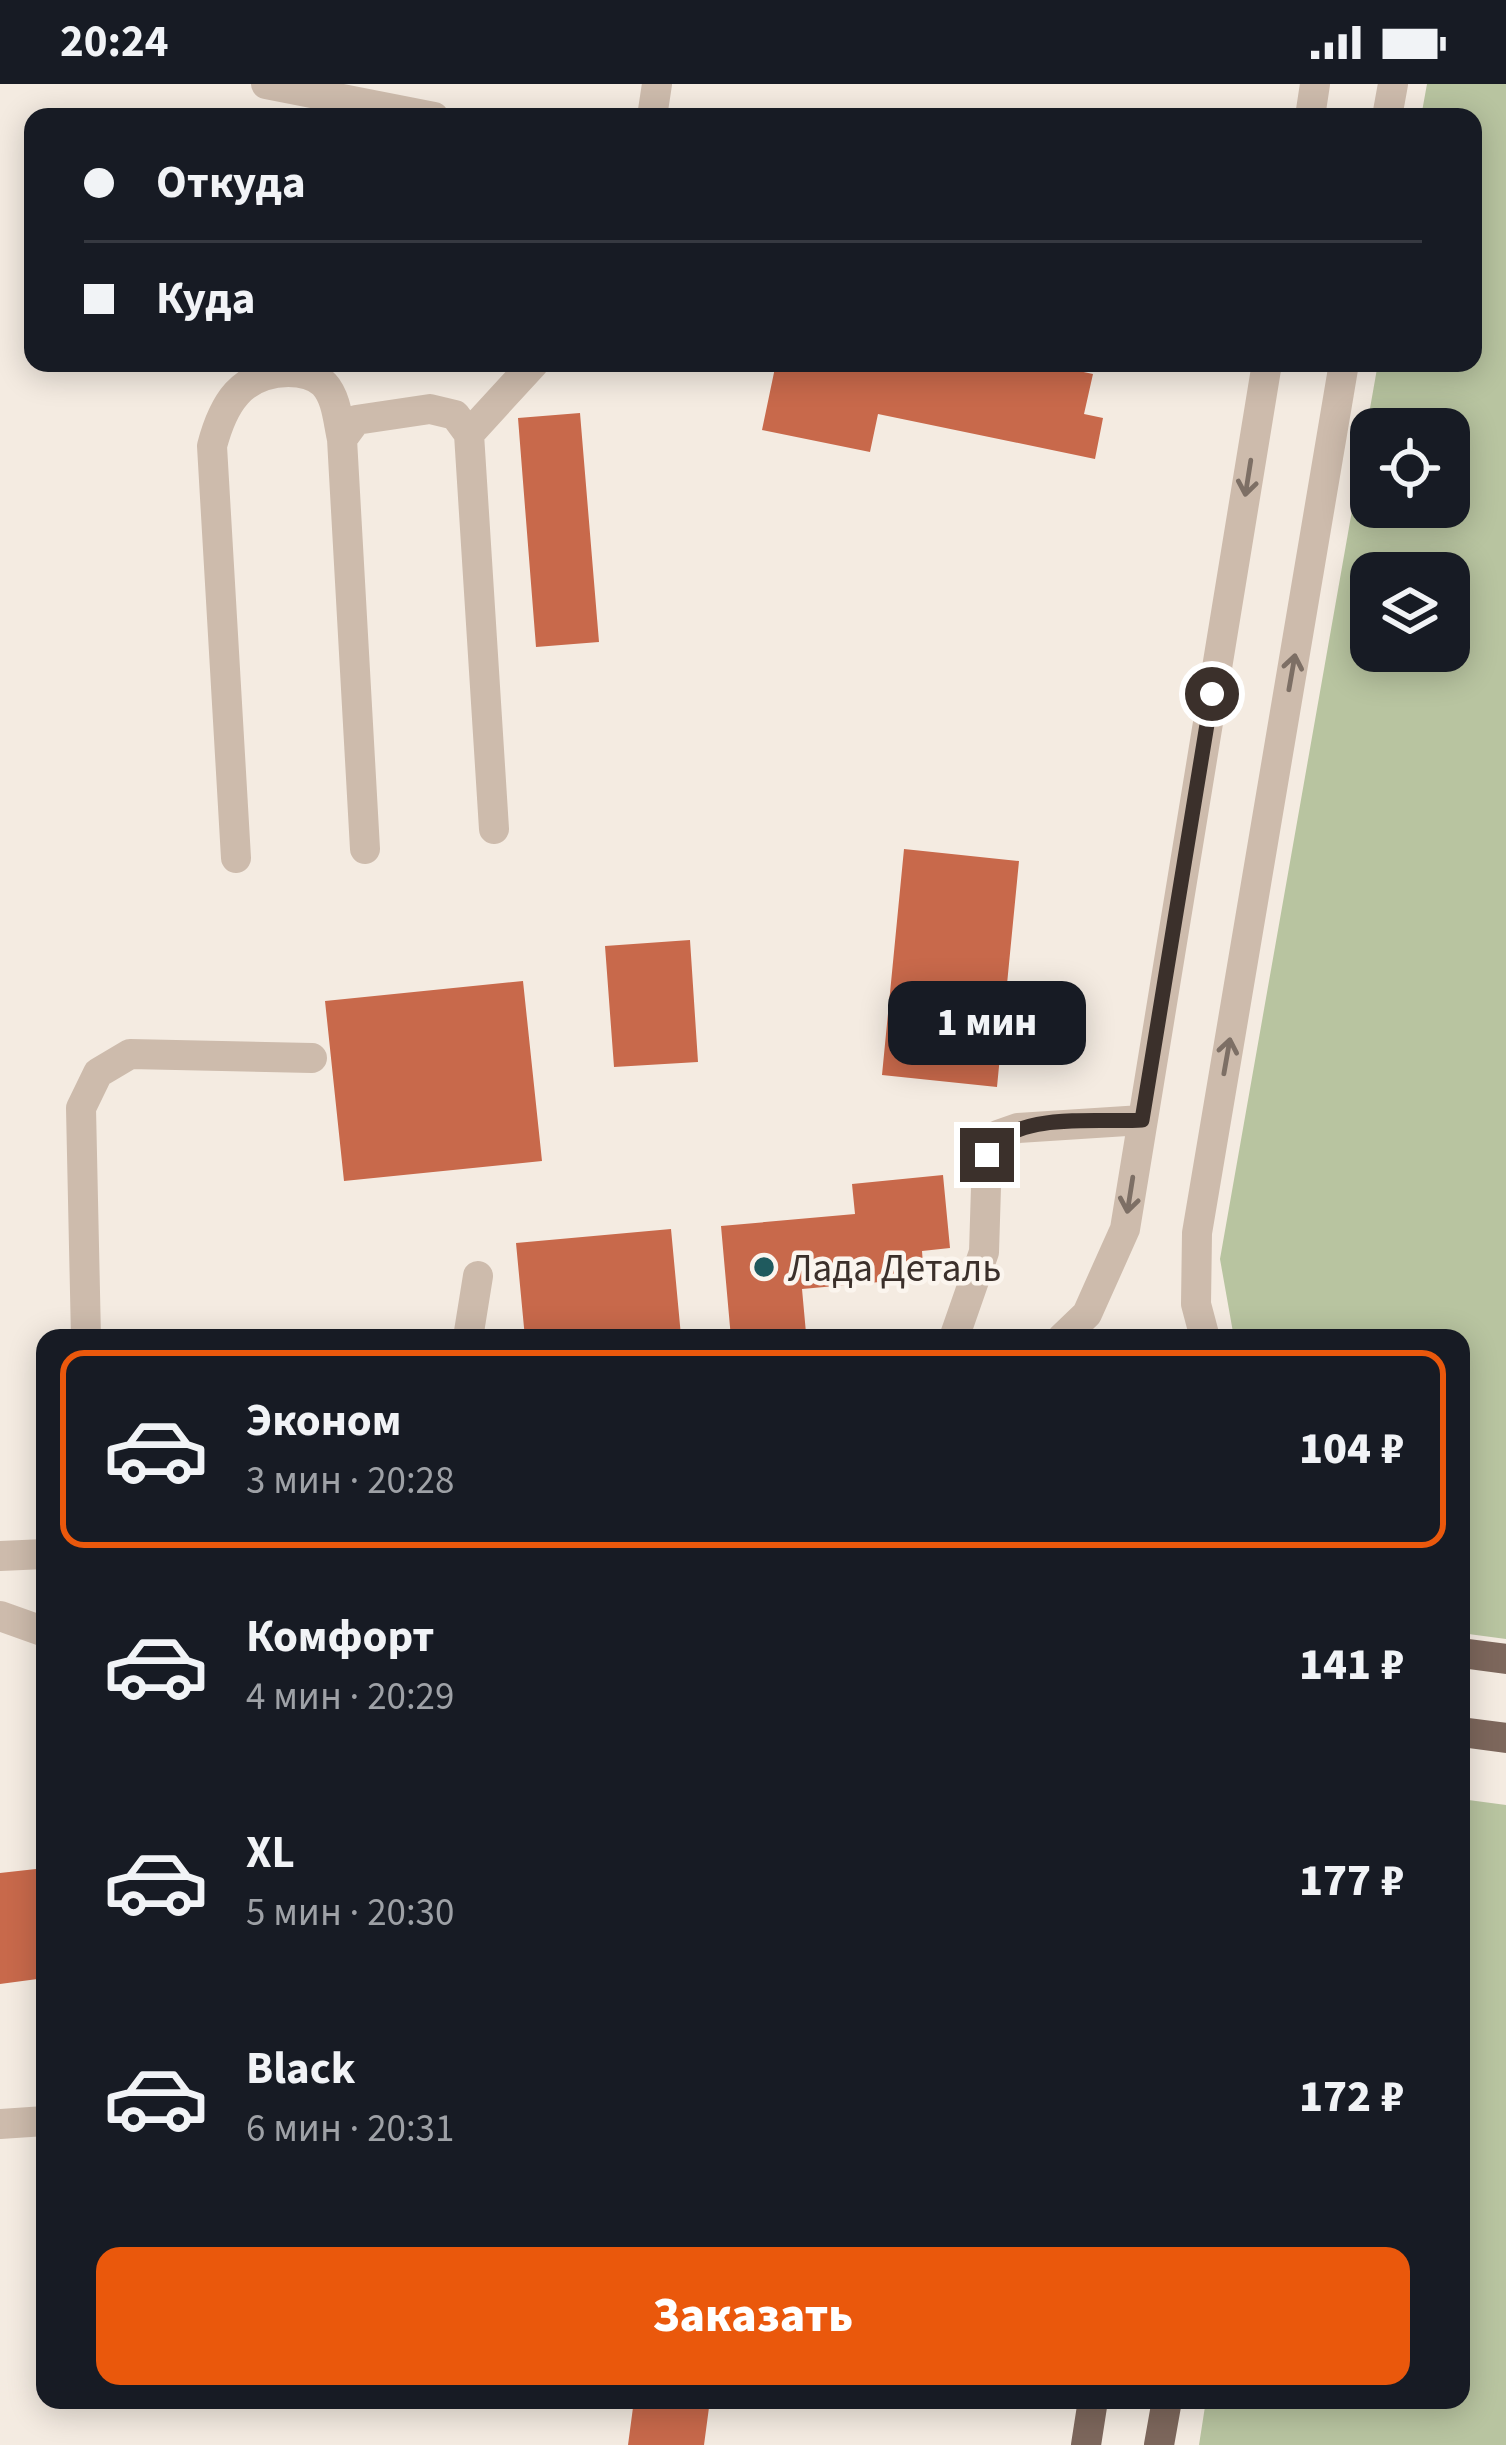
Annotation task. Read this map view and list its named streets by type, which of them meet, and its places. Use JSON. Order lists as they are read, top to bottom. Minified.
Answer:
{"places":["Лада Деталь"],"page":{"status":"20:24","banner":["Откуда","Куда"],"bubble":"1 мин","list":[{"name":"Эконом","note":"3 мин · 20:28","value":"104 ₽"},{"name":"Комфорт","note":"4 мин · 20:29","value":"141 ₽"},{"name":"XL","note":"5 мин · 20:30","value":"177 ₽"},{"name":"Black","note":"6 мин · 20:31","value":"172 ₽"}],"buttons":"Заказать"}}
